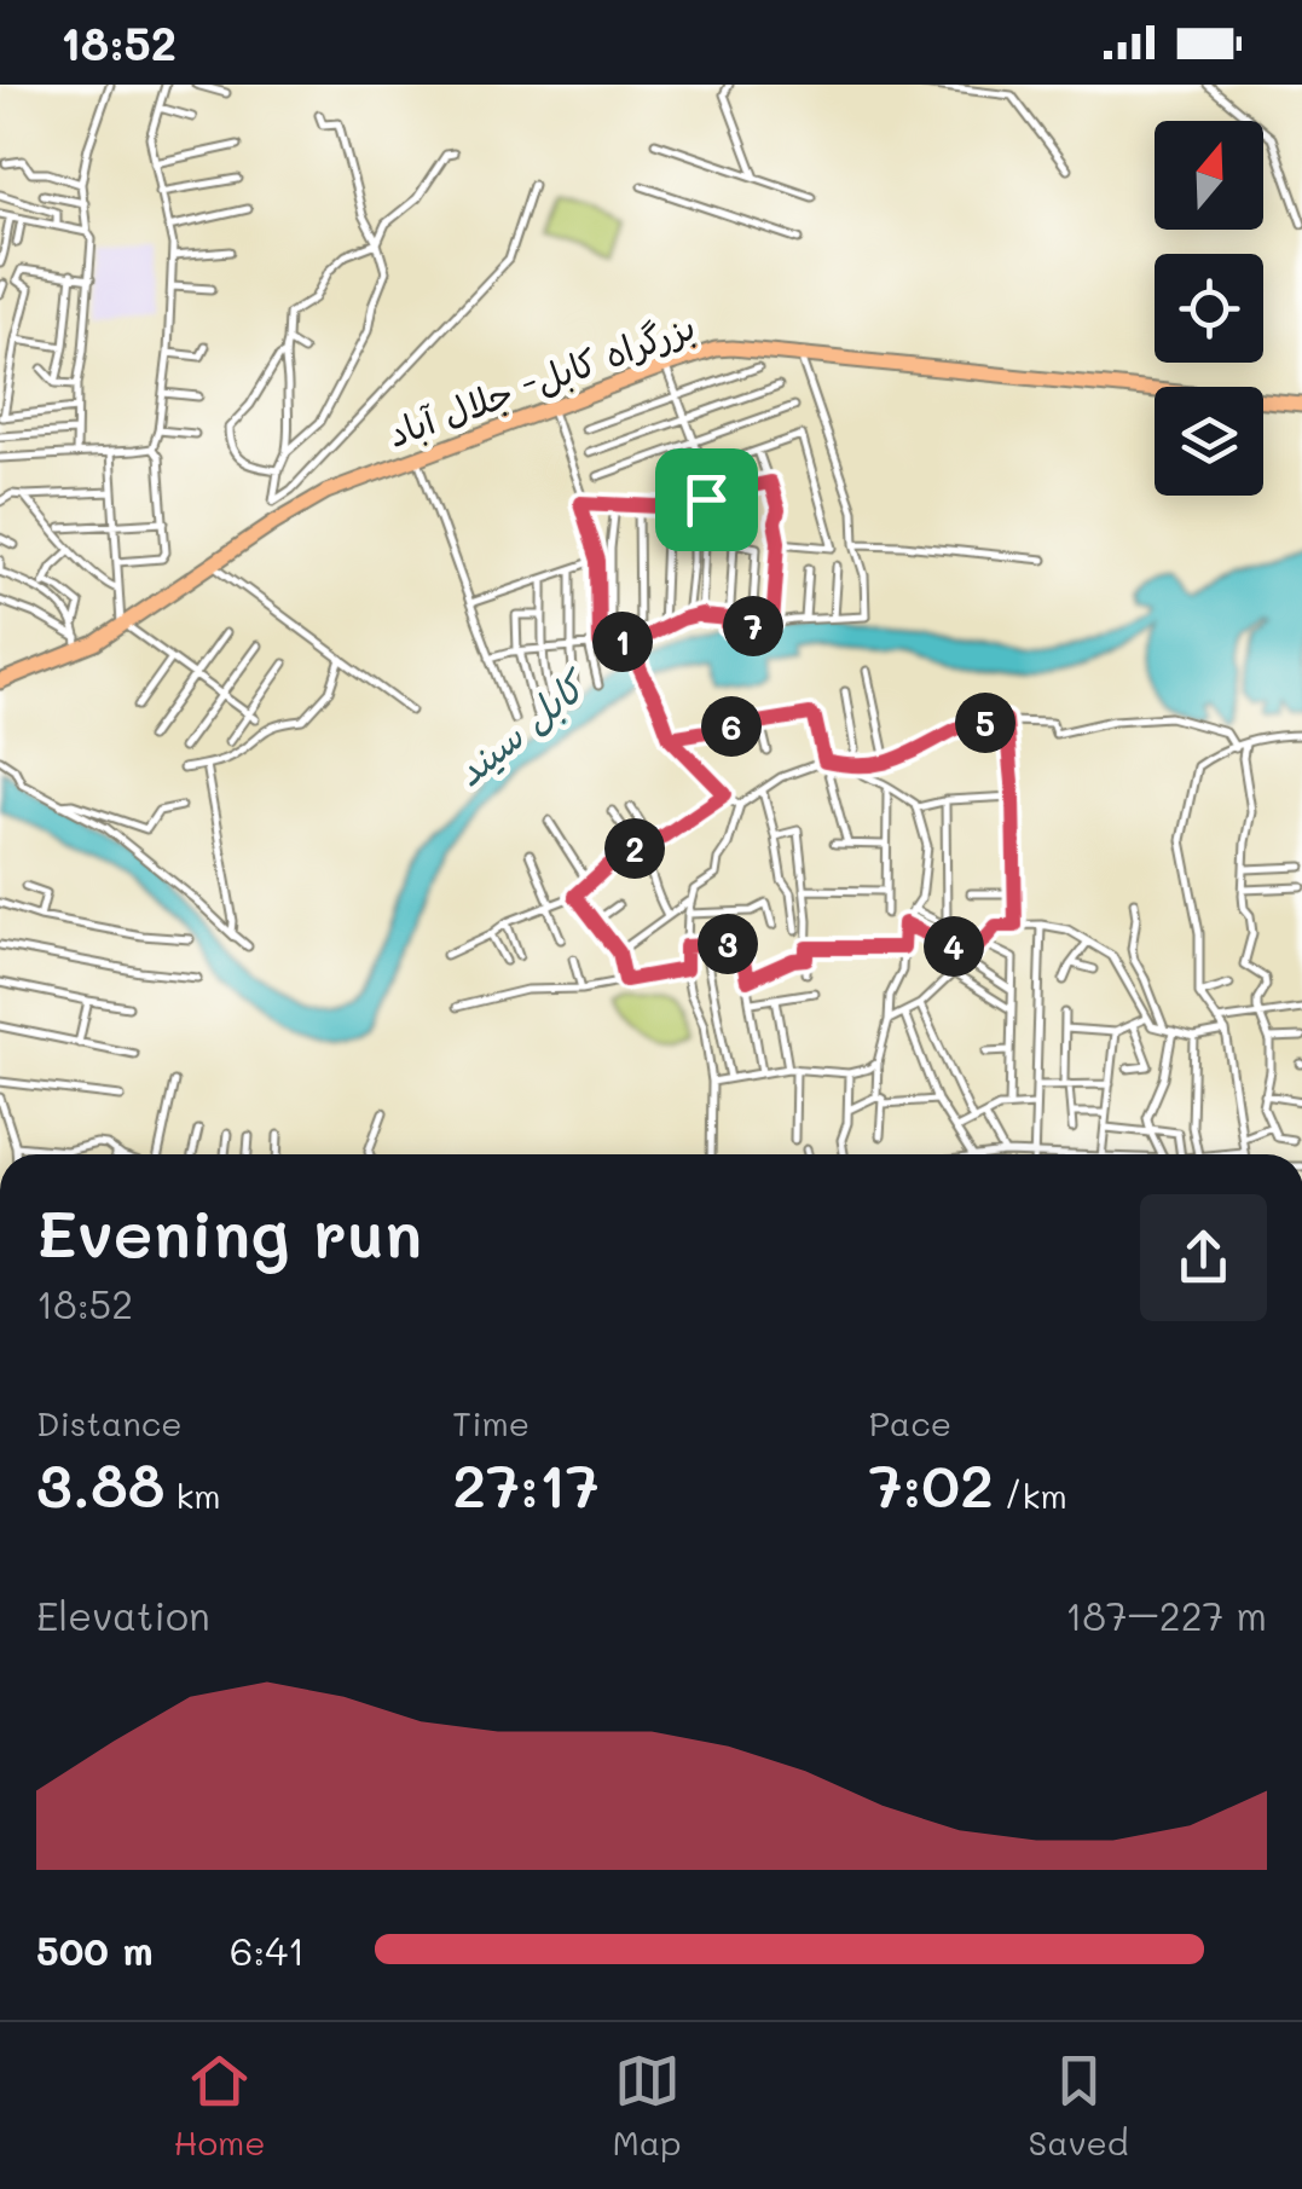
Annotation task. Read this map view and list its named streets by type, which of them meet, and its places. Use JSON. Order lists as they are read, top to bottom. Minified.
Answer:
{"streets":{"highway":["بزرگراه کابل- جلال آباد"]},"water":["کابل سيند"],"north":"top","page":{"status":"18:52","pins":["7","1","5","6","2","3","4"],"heading":["Evening run","18:52"],"stats":[["Distance","3.88 km"],["Time","27:17"],["Pace","7:02 /km"]],"chart":["Elevation","187–227 m"],"list":[{"name":"500 m","note":"6:41"}],"tabs":["Home","Map","Saved"]}}
